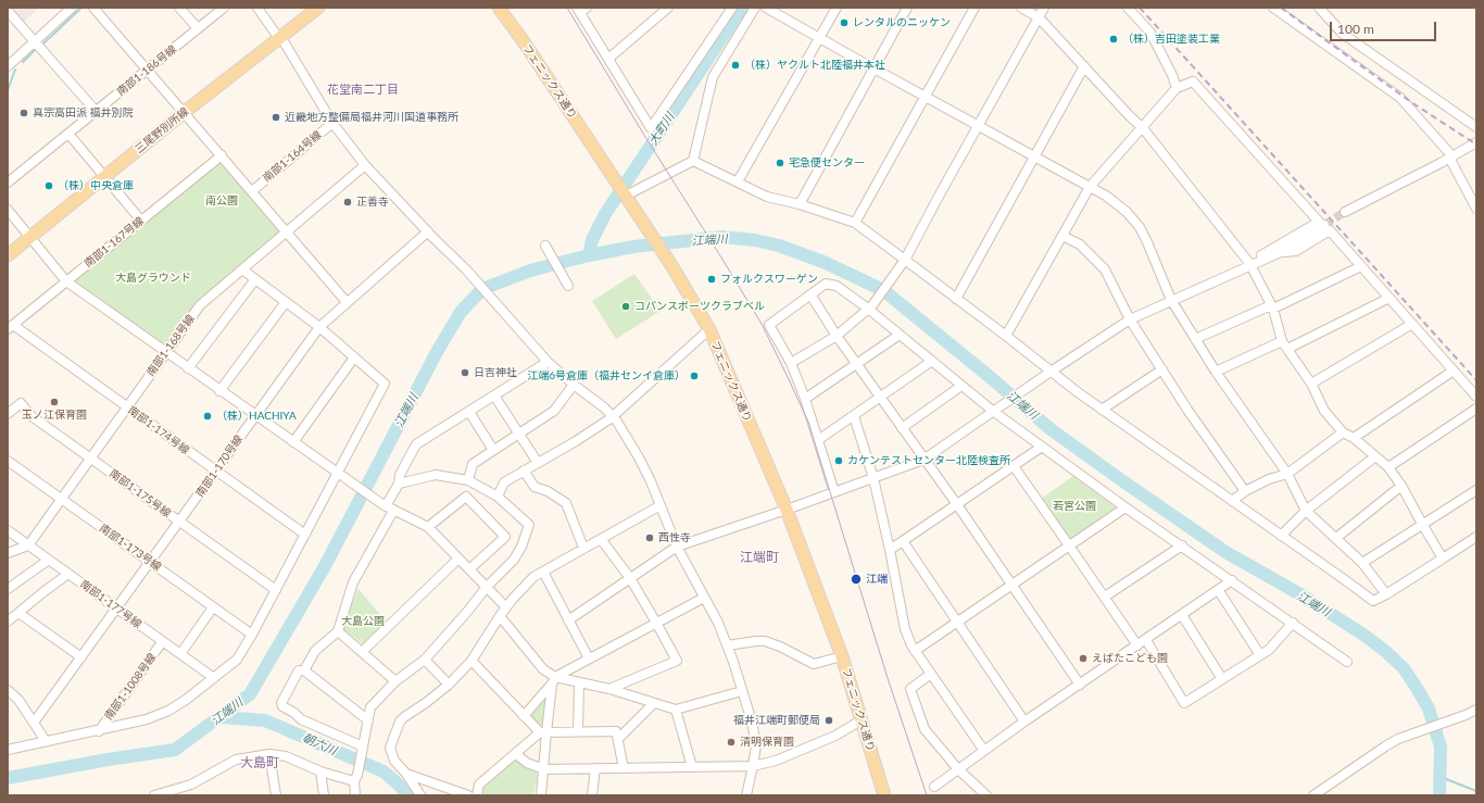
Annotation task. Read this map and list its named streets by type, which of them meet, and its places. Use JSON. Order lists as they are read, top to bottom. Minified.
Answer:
{"streets":{"main road":["フェニックス通り","三尾野別所線"],"street":["南部1-186号線","南部1-164号線","南部1-167号線","南部1-168号線","南部1-174号線","南部1-170号線","南部1-175号線","南部1-173号線","南部1-177号線","南部1-1008号線"]},"crossings":[["南部1-167号線","南部1-174号線"],["南部1-168号線","南部1-174号線"],["南部1-168号線","南部1-175号線"],["南部1-168号線","南部1-173号線"],["南部1-168号線","南部1-177号線"],["南部1-174号線","南部1-170号線"],["南部1-170号線","南部1-175号線"],["南部1-170号線","南部1-173号線"],["南部1-170号線","南部1-177号線"],["南部1-177号線","南部1-1008号線"]],"districts":["花堂南二丁目","江端町","大島町"],"water":["大町川","江端川","朝六川"],"parks":["南公園","大島グラウンド","若宮公園","大島公園"],"places":["レンタルのニッケン","（株）吉田塗装工業","（株）ヤクルト北陸福井本社","真宗高田派 福井別院","近畿地方整備局福井河川国道事務所","宅急便センター","（株）中央倉庫","正善寺","フォルクスワーゲン","コパンスポーツクラブベル","日吉神社","江端6号倉庫（福井センイ倉庫）","玉ノ江保育園","（株）HACHIYA","カケンテストセンター北陸検査所","西性寺","江端","えばたこども園","福井江端町郵便局","清明保育園"],"scale_bar":"100 m"}
